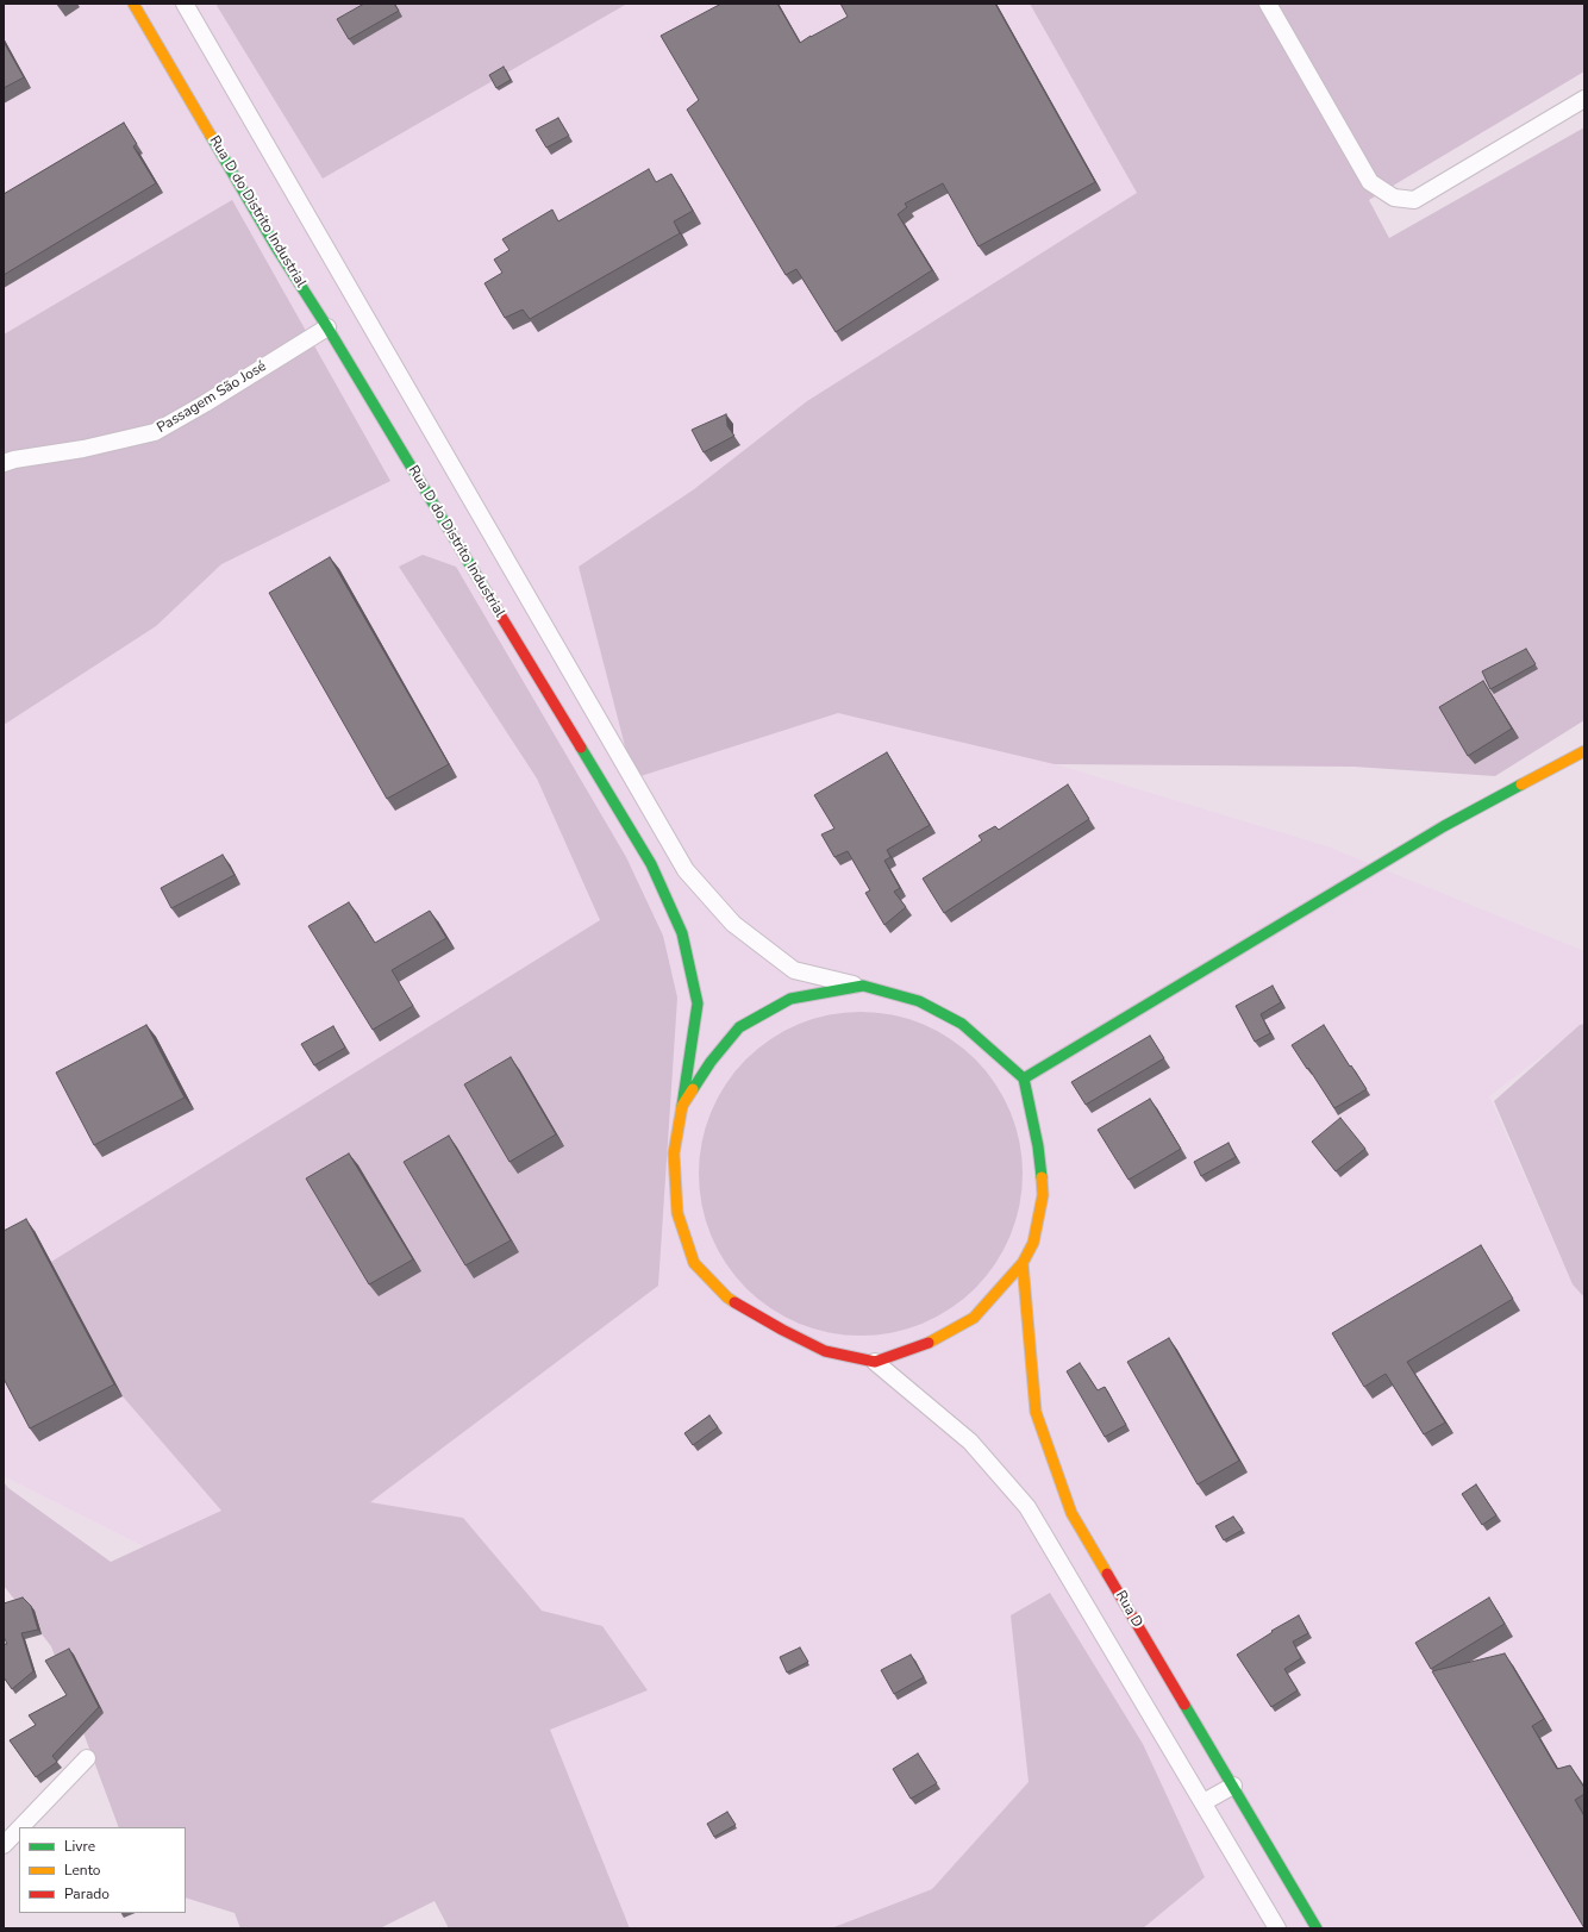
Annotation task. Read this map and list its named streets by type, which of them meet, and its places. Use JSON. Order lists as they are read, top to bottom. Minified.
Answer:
{"streets":{"street":["Rua D do Distrito Industrial","Passagem São José","Rua D"]},"crossings":[["Rua D do Distrito Industrial","Passagem São José"]],"legend":["Livre","Lento","Parado"]}
